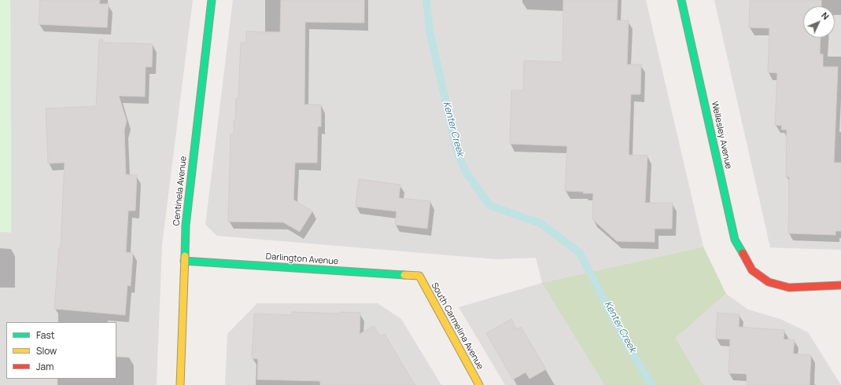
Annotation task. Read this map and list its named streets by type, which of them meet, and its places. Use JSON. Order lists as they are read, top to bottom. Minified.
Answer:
{"streets":{"street":["Wellesley Avenue","Centinela Avenue","Darlington Avenue","South Carmelina Avenue"]},"crossings":[["Centinela Avenue","Darlington Avenue"],["Darlington Avenue","South Carmelina Avenue"]],"water":["Kenter Creek"],"legend":["Fast","Slow","Jam"],"north":"top right"}
